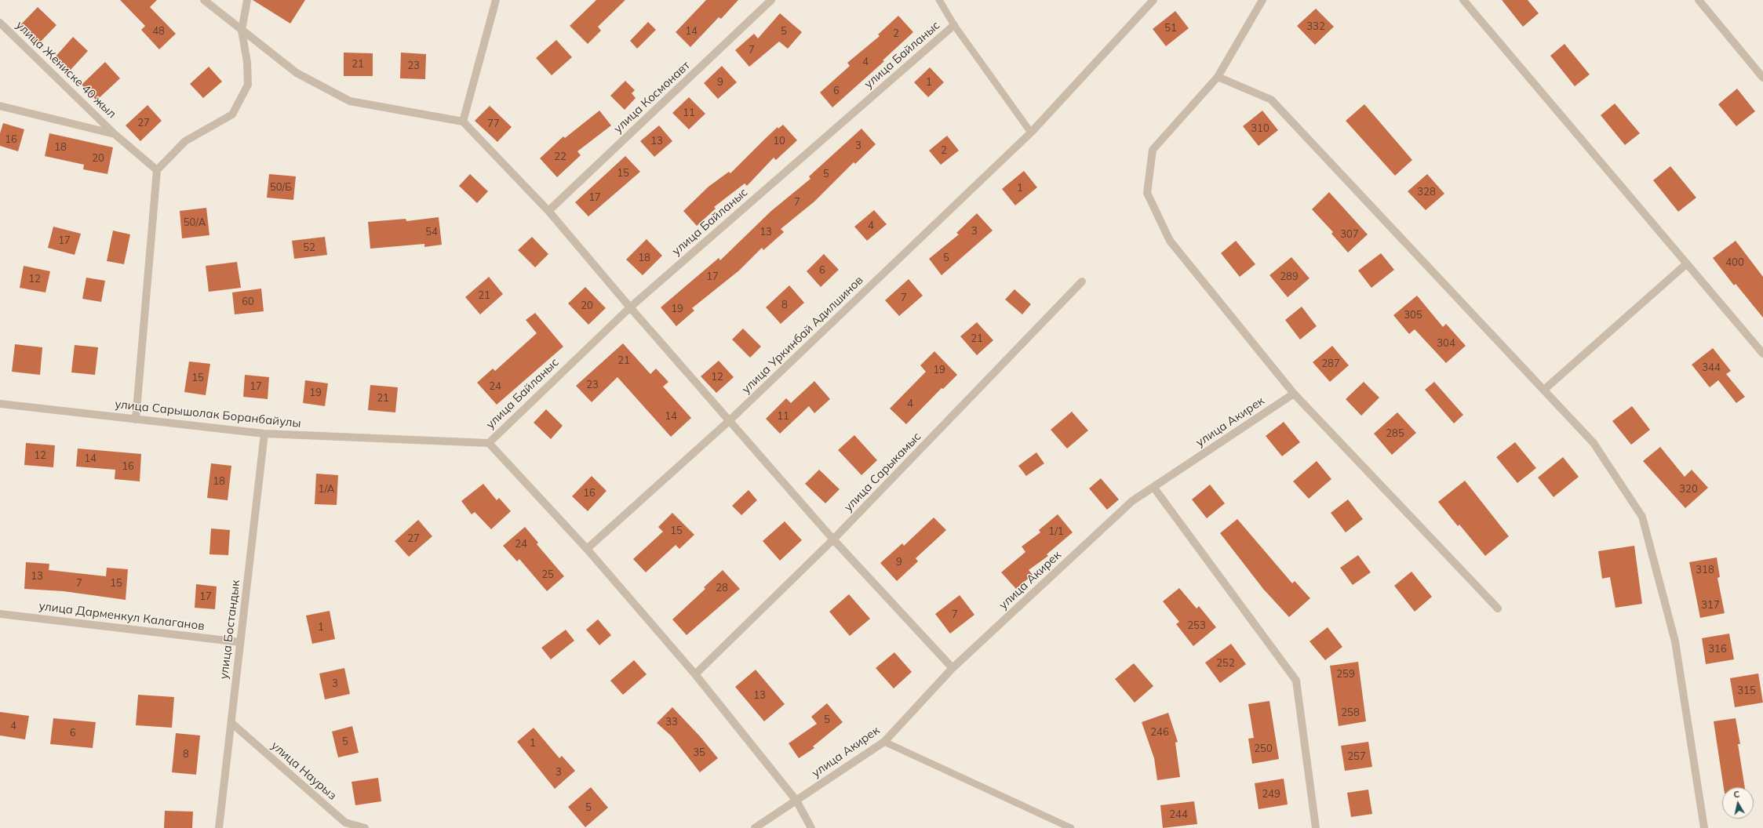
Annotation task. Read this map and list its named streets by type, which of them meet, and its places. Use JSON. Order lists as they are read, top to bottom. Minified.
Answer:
{"streets":{"street":["улица Байланыс","улица Жениске 40 жыл","улица Космонавт","улица Уркинбай Адилшинов","улица Сарышолак Боранбайулы","улица Акирек","улица Сарыкамыс","улица Дарменкул Калаганов","улица Бостандык","улица Наурыз"]},"crossings":[["улица Байланыс","улица Сарышолак Боранбайулы"],["улица Сарышолак Боранбайулы","улица Бостандык"],["улица Дарменкул Калаганов","улица Бостандык"],["улица Бостандык","улица Наурыз"]],"house_numbers":["332","51","48","14","5","2","7","4","21","23","9","1","6","11","27","77","310","16","13","10","3","18","2","22","20","15","5","50/Б","1","328","17","7","50/А","4","3","54","13","307","17","52","18","5","400","6","17","289","12","21","7","60","8","20","19","305","21","304","21","287","344","19","12","15","23","17","24","19","21","4","14","11","285","12","14","16","18","1/А","320","16","15","1/1","27","24","9","318","25","13","7","15","28","17","317","7","253","1","316","252","259","3","315","13","258","5","33","4","246","6","5","1","250","35","8","257","3","249","5","244"],"north":"top"}
